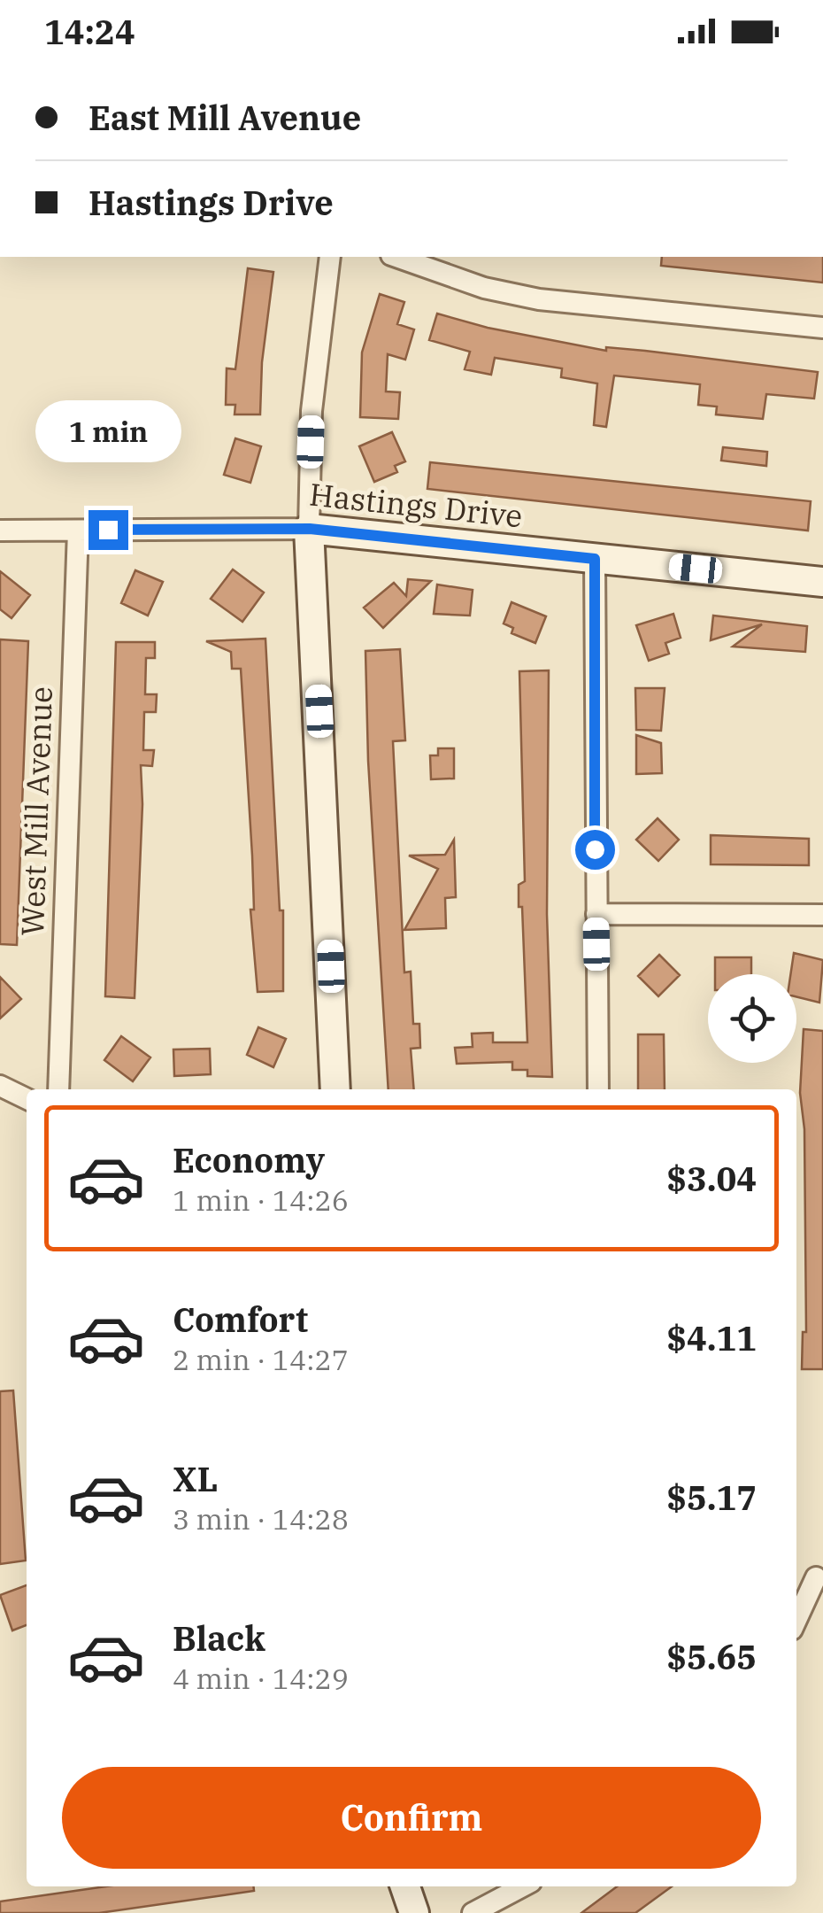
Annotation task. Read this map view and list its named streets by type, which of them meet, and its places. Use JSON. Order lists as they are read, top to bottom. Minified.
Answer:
{"streets":{"street":["Hastings Drive","West Mill Avenue"]},"crossings":[["Hastings Drive","West Mill Avenue"]],"page":{"status":"14:24","banner":["East Mill Avenue","Hastings Drive"],"bubble":"1 min","list":[{"name":"Economy","note":"1 min · 14:26","value":"$3.04"},{"name":"Comfort","note":"2 min · 14:27","value":"$4.11"},{"name":"XL","note":"3 min · 14:28","value":"$5.17"},{"name":"Black","note":"4 min · 14:29","value":"$5.65"}],"buttons":"Confirm"}}
